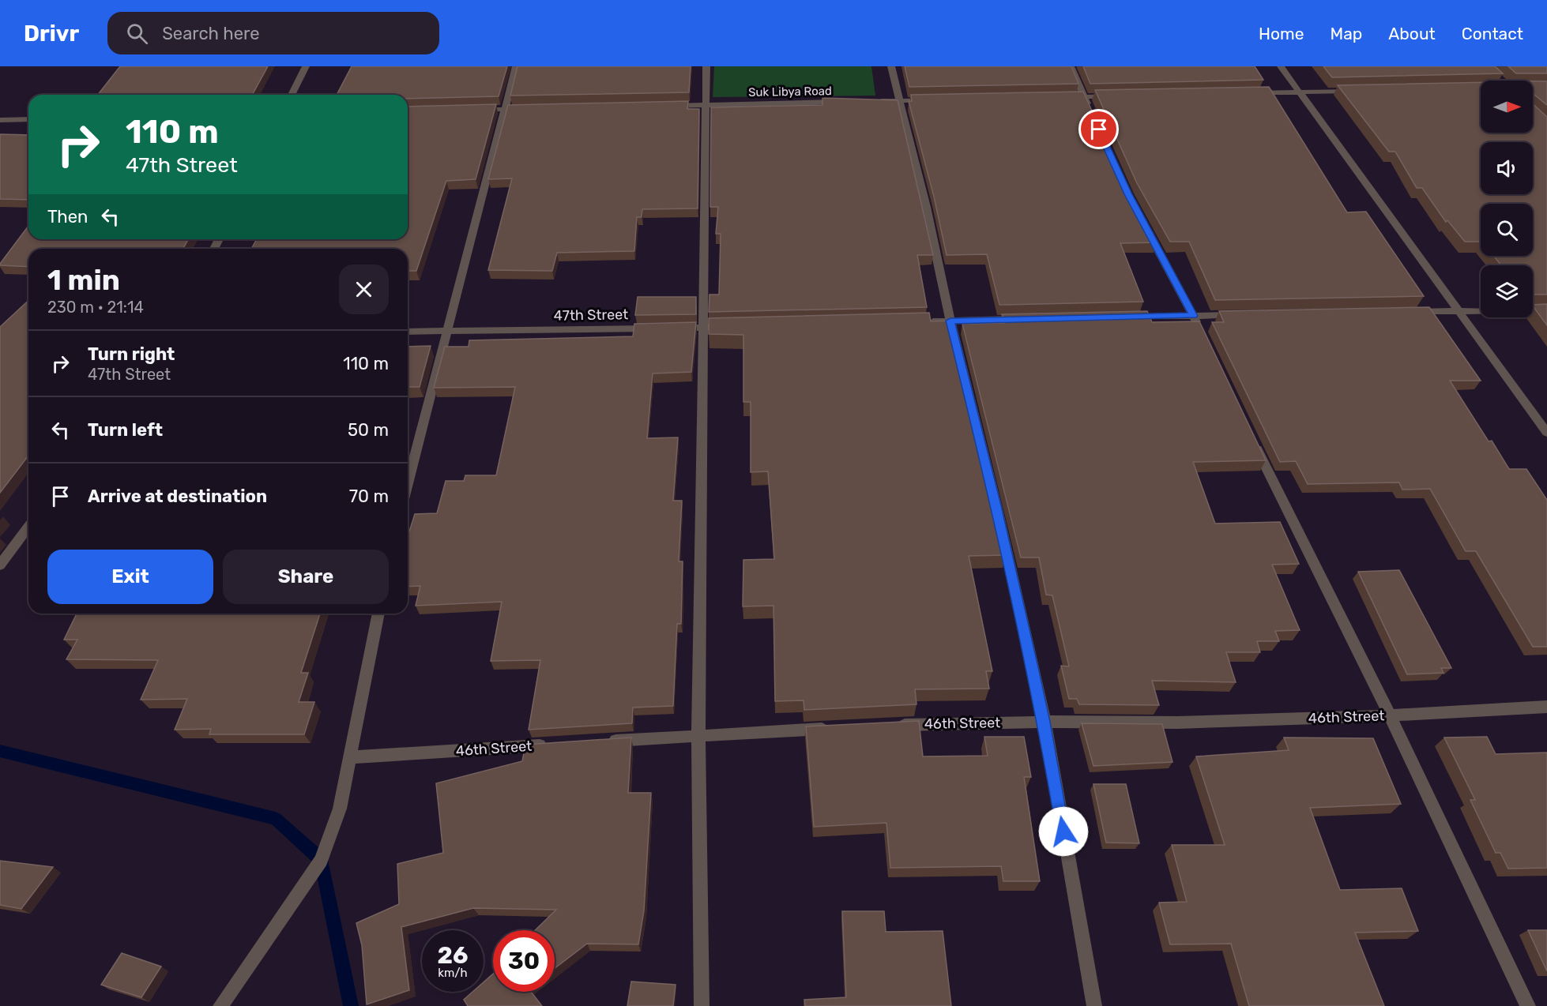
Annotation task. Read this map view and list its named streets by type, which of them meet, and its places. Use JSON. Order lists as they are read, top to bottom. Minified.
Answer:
{"streets":{"street":["Suk Libya Road","47th Street","46th Street"]},"north":"right","page":{"header":"Drivr","search":"Search here","nav":["Home","Map","About","Contact"],"turn":["110 m","47th Street"],"then":"Then","heading":["1 min","230 m · 21:14"],"list":[{"name":"Turn right","note":"47th Street","value":"110 m"},{"name":"Turn left","value":"50 m"},{"name":"Arrive at destination","value":"70 m"}],"buttons":["Exit","Share"],"speed":"26 km/h","limit":"30"}}
